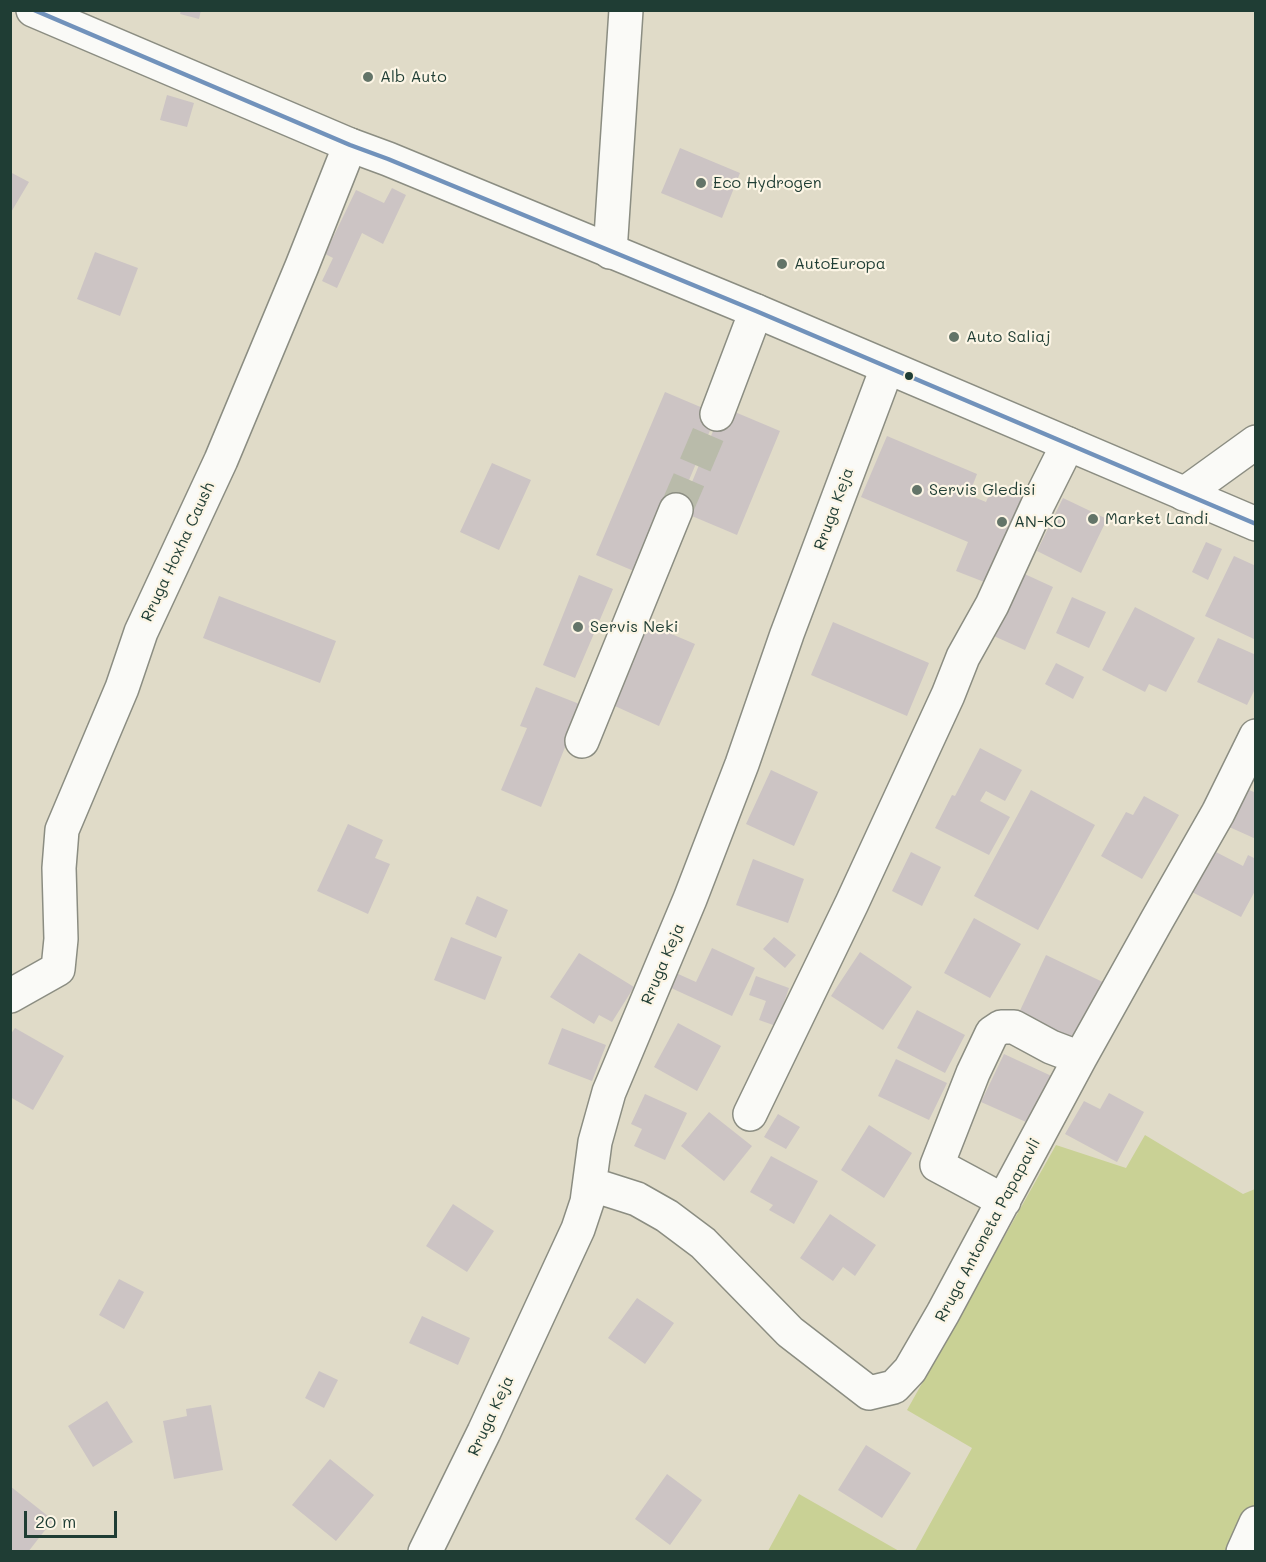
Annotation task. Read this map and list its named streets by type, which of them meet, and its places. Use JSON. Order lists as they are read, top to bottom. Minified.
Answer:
{"streets":{"street":["Rruga Keja","Rruga Hoxha Caush","Rruga Antoneta Papapavli"]},"crossings":[["Rruga Keja","Rruga Antoneta Papapavli"]],"places":["Alb Auto","Eco Hydrogen","AutoEuropa","Auto Saliaj","Servis Gledisi","Market Landi","AN-KO","Servis Neki"],"scale_bar":"20 m"}
